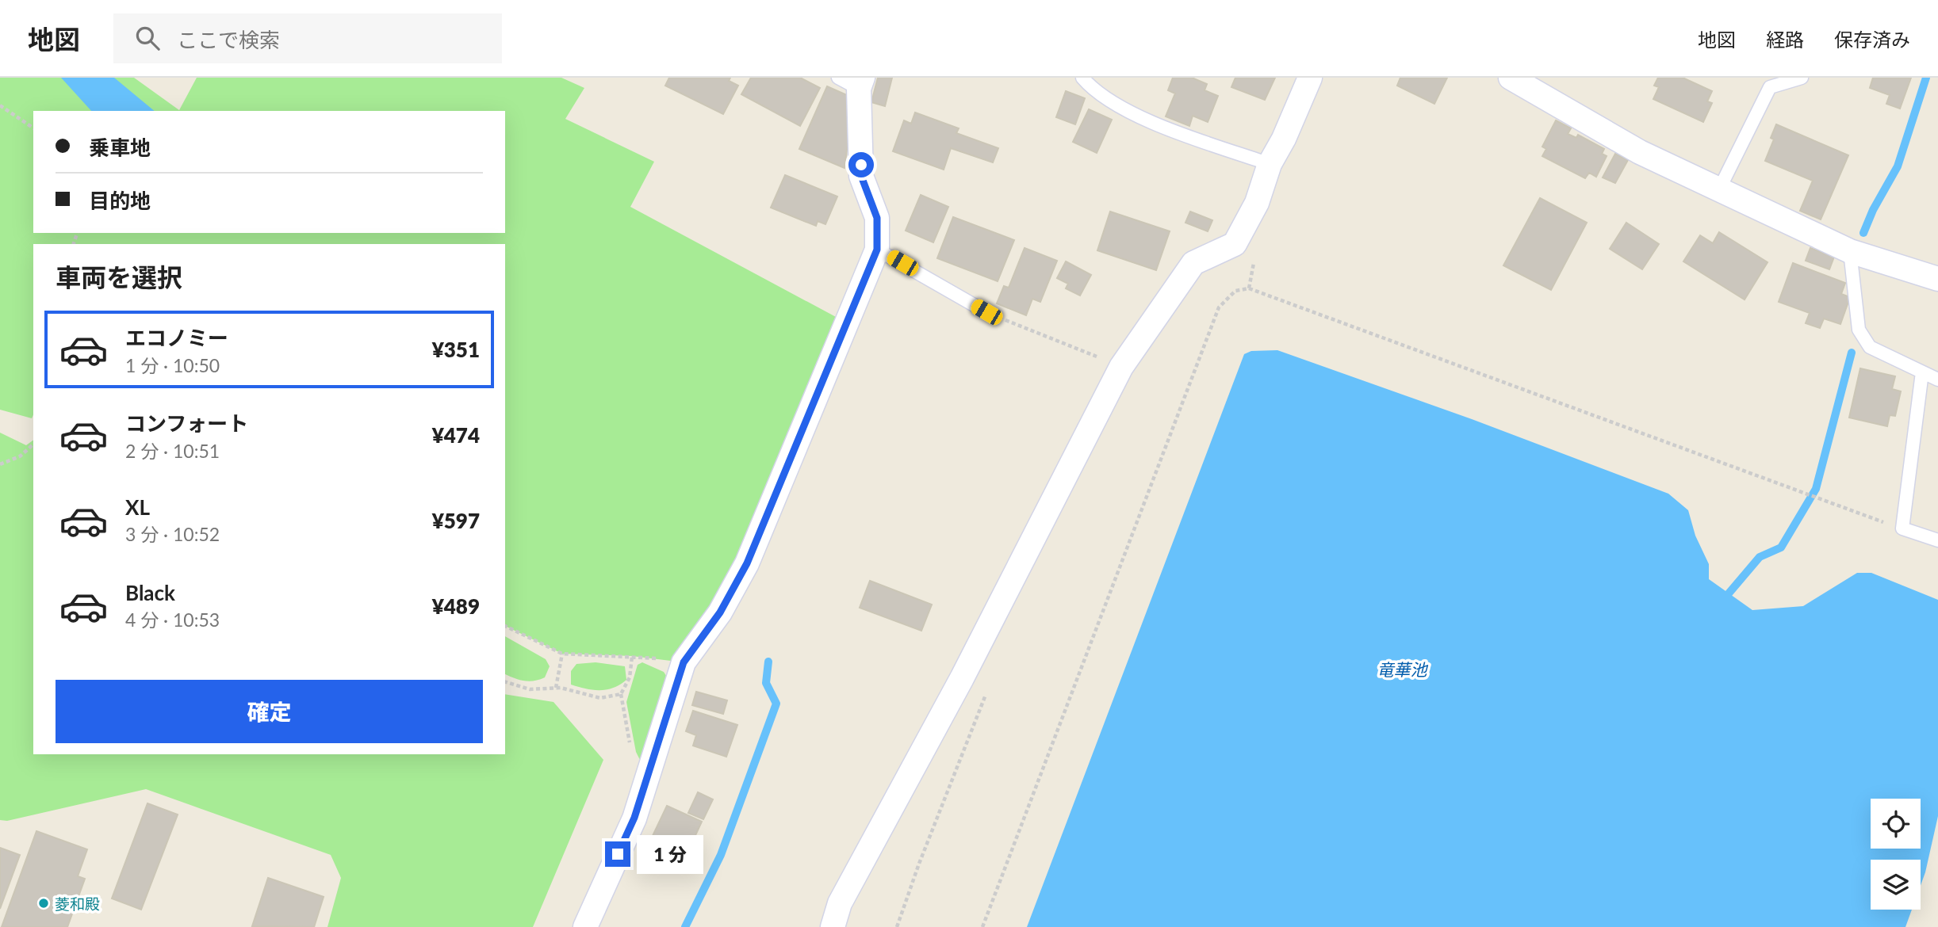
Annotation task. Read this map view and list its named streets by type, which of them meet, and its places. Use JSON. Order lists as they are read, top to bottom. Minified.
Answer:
{"water":["竜華池"],"places":["菱和殿"],"page":{"header":"地図","search":"ここで検索","nav":["地図","経路","保存済み"],"banner":["乗車地","目的地"],"heading":"車両を選択","list":[{"name":"エコノミー","note":"1 分 · 10:50","value":"¥351"},{"name":"コンフォート","note":"2 分 · 10:51","value":"¥474"},{"name":"XL","note":"3 分 · 10:52","value":"¥597"},{"name":"Black","note":"4 分 · 10:53","value":"¥489"}],"buttons":"確定","bubble":"1 分"}}
